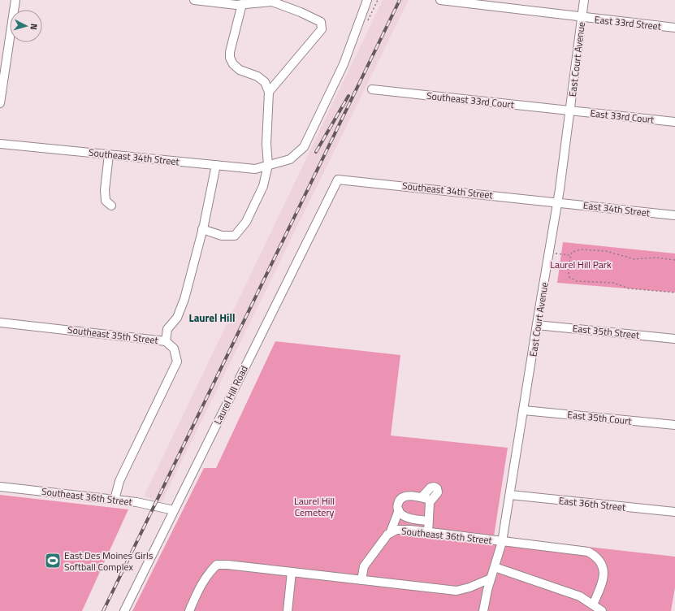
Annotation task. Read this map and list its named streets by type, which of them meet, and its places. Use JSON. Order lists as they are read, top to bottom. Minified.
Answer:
{"streets":{"street":["East 33rd Street","East Court Avenue","Southeast 33rd Court","East 33rd Court","Southeast 34th Street","East 34th Street","East 35th Street","Southeast 35th Street","Laurel Hill Road","East 35th Court","Southeast 36th Street","East 36th Street"]},"crossings":[["East 33rd Street","East Court Avenue"],["East Court Avenue","Southeast 33rd Court"],["East Court Avenue","East 33rd Court"],["East Court Avenue","Southeast 34th Street"],["East Court Avenue","East 34th Street"],["East Court Avenue","East 35th Street"],["East Court Avenue","East 35th Court"],["East Court Avenue","Southeast 36th Street"],["East Court Avenue","East 36th Street"],["Southeast 33rd Court","East 33rd Court"],["Southeast 34th Street","East 34th Street"],["Southeast 34th Street","Laurel Hill Road"],["Southeast 35th Street","Southeast 36th Street"],["Laurel Hill Road","Southeast 36th Street"]],"districts":["Laurel Hill"],"parks":["Laurel Hill Park","Laurel Hill Cemetery"],"places":{"sports":["East Des Moines Girls Softball Complex"]},"north":"right"}
